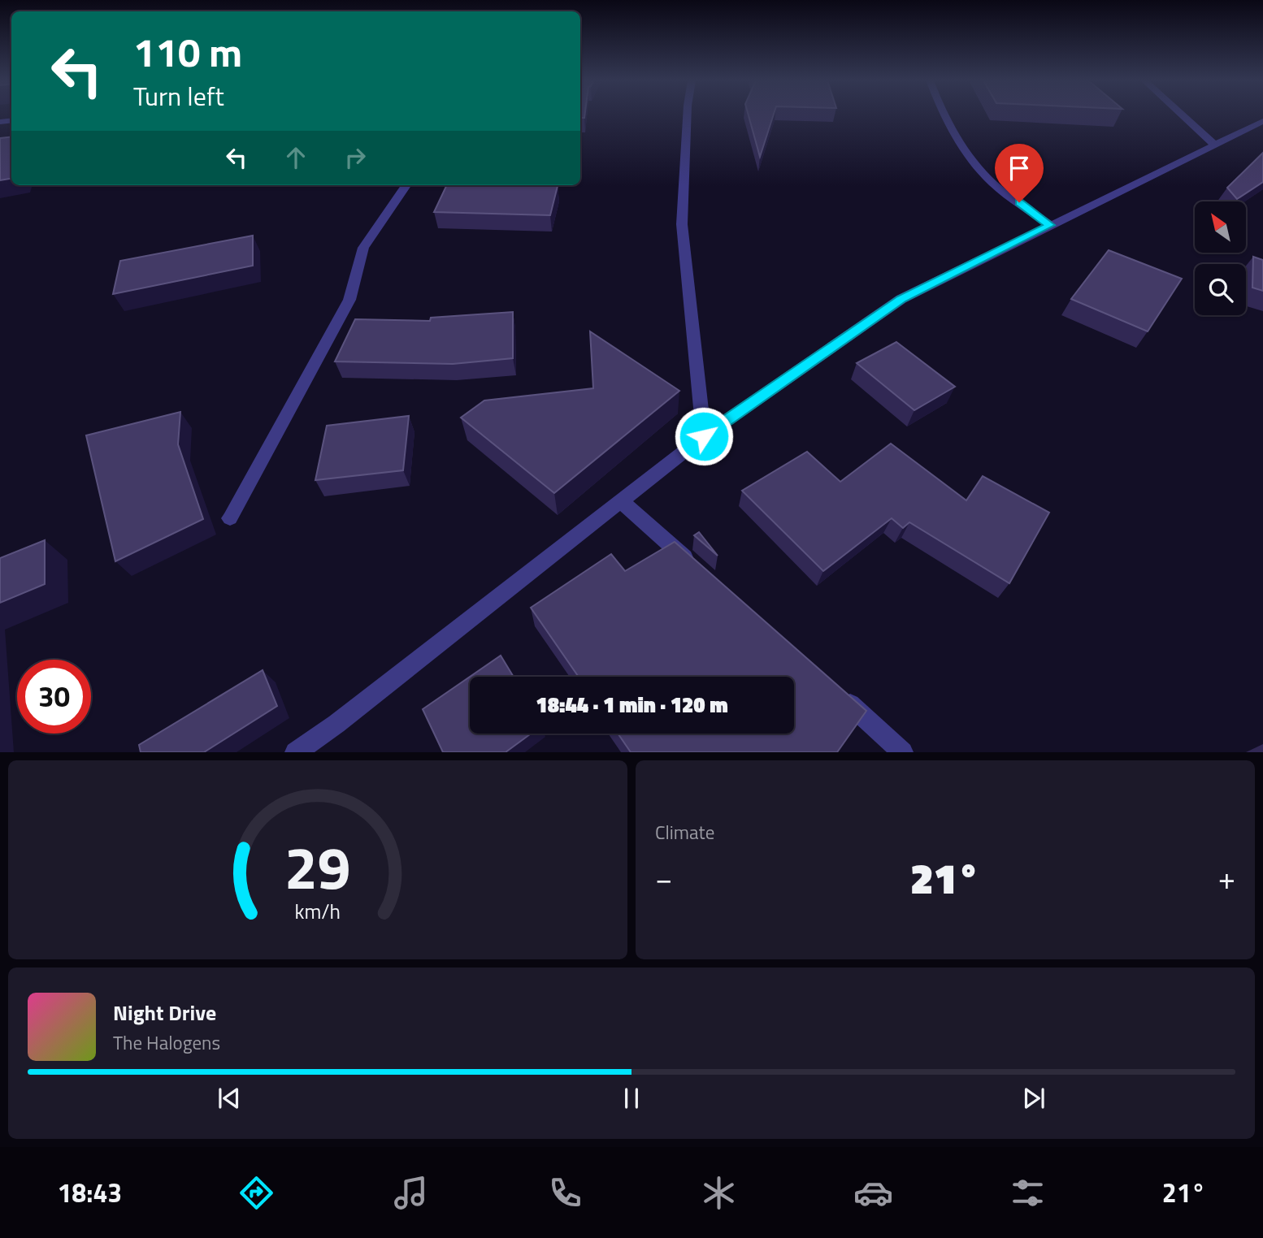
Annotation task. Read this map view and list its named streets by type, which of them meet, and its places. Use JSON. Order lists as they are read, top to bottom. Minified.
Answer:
{"north":"top left","page":{"turn":["110 m","Turn left"],"limit":"30","trip":"18:44 · 1 min · 120 m","tile":"Climate","heat":["−","21°","+"],"song":["Night Drive","The Halogens"],"tabs":["18:43","21°"],"gauge":["29","km/h"]}}
